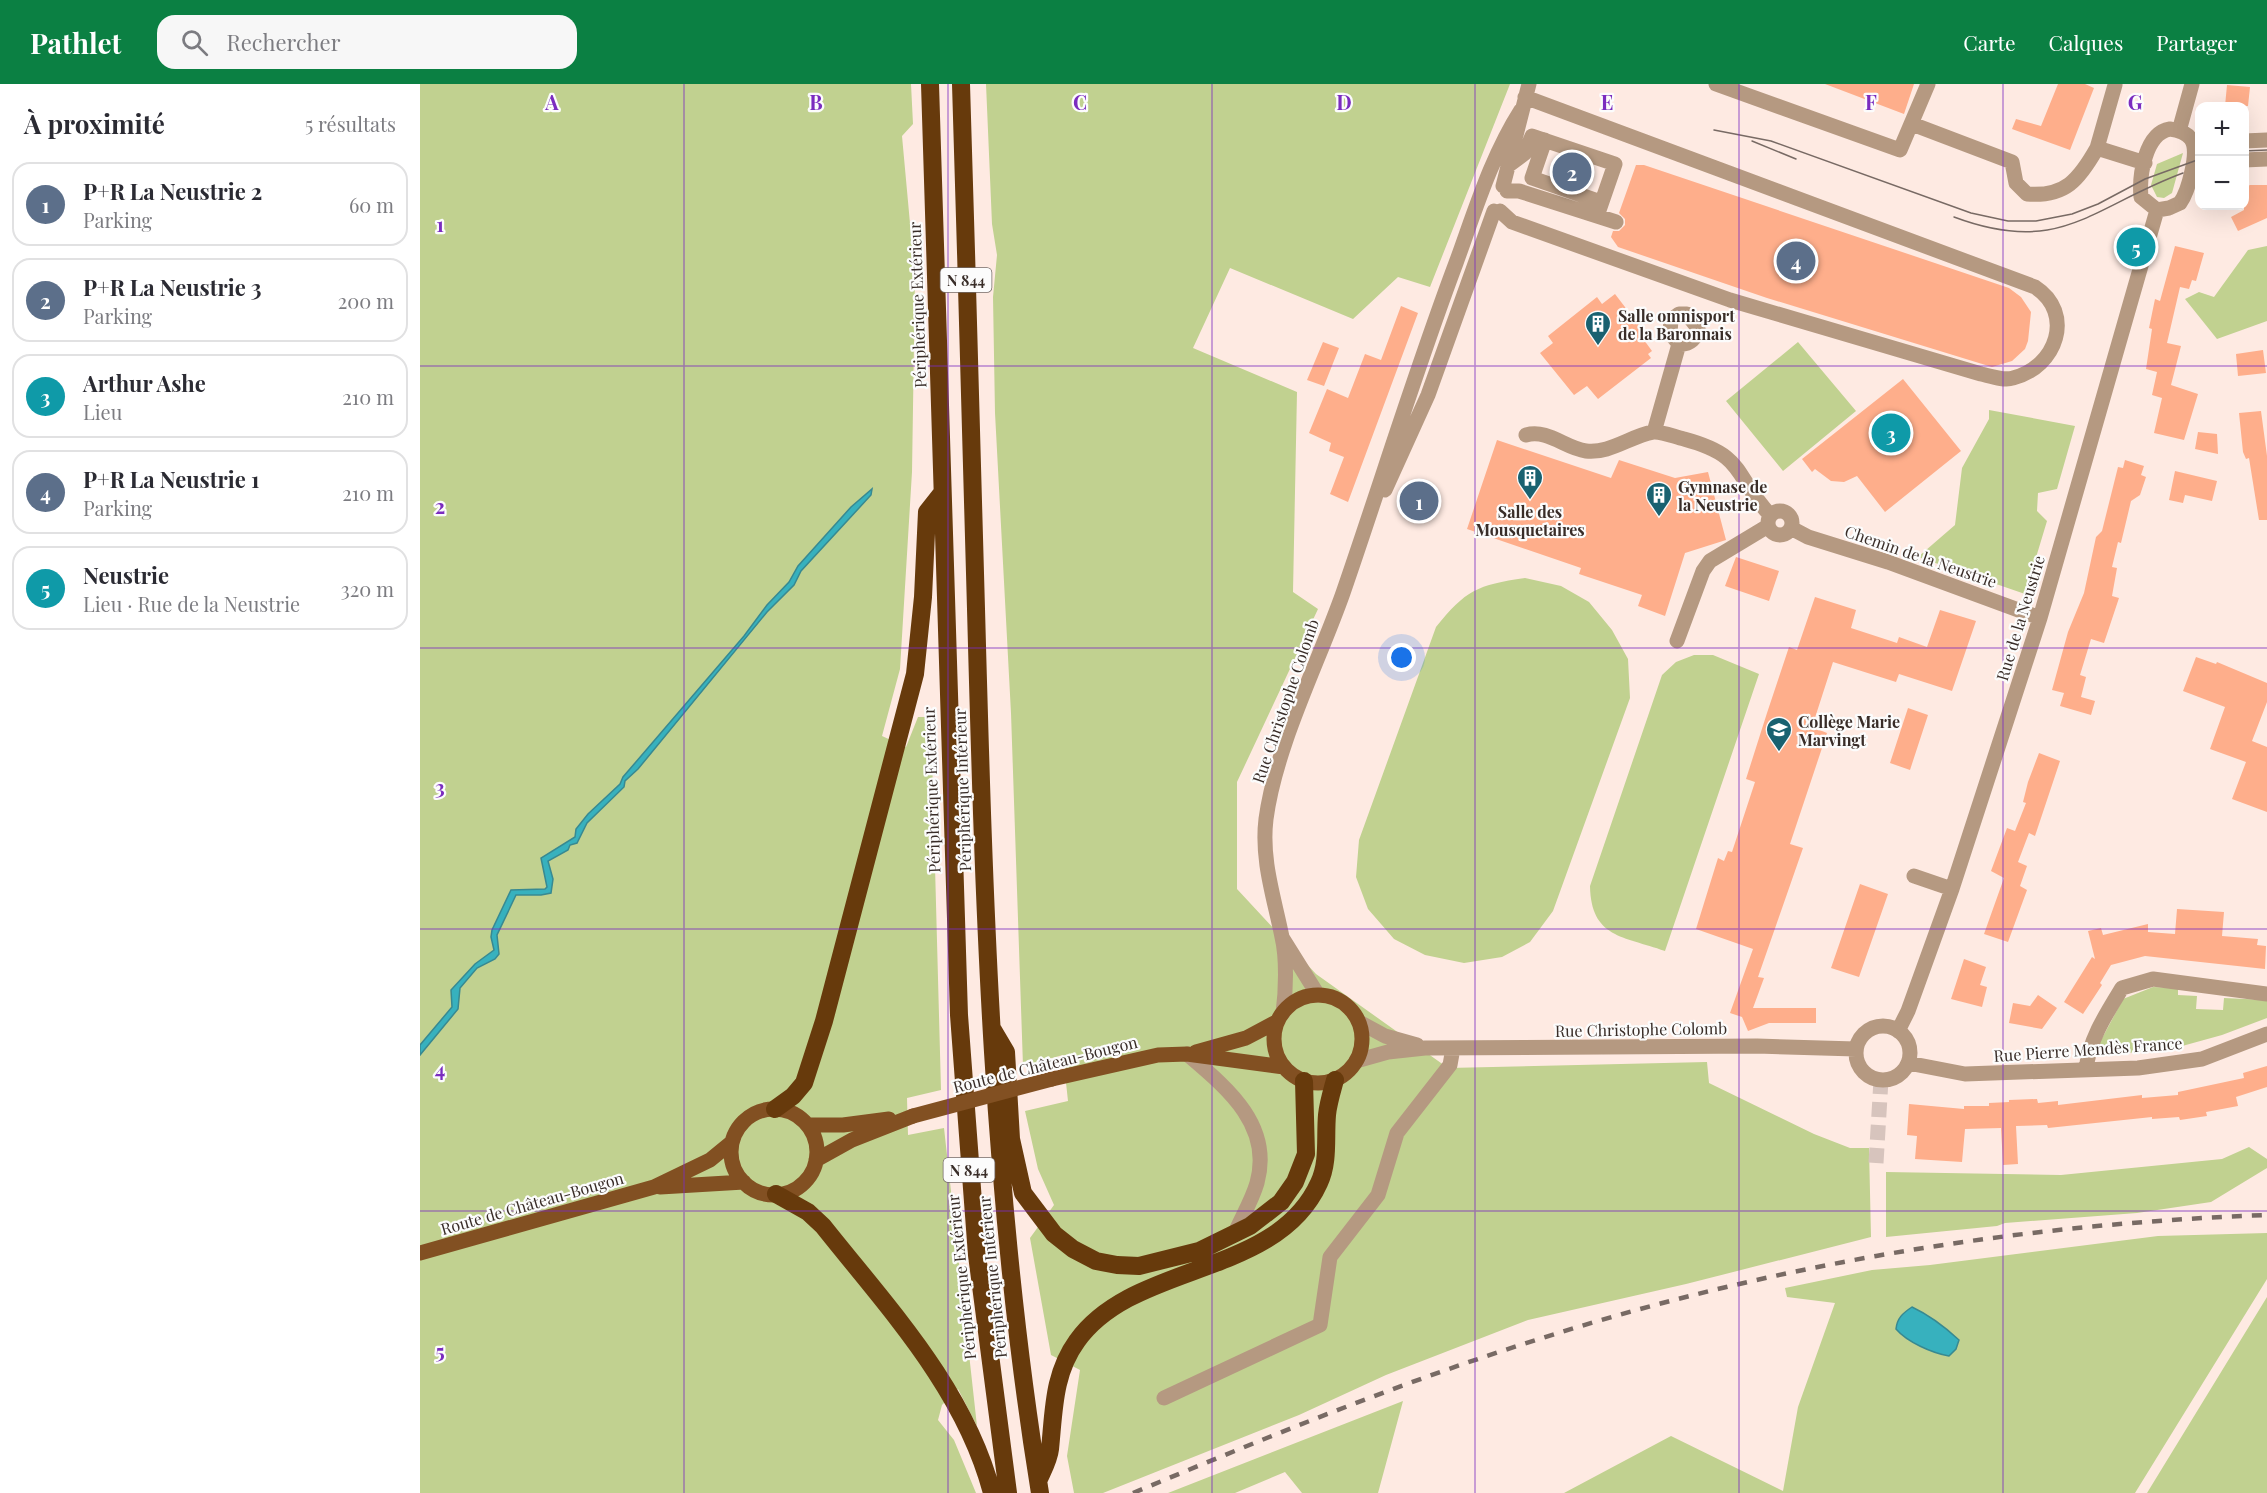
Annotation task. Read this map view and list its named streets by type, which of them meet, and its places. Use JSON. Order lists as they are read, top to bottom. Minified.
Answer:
{"streets":{"highway":["N 844","Périphérique Extérieur","Périphérique Intérieur"],"main road":["Route de Château-Bougon"],"street":["Chemin de la Neustrie","Rue de la Neustrie","Rue Christophe Colomb","Rue Pierre Mendès France"]},"crossings":[["Chemin de la Neustrie","Rue de la Neustrie"],["Rue de la Neustrie","Rue Christophe Colomb"],["Rue de la Neustrie","Rue Pierre Mendès France"],["Rue Christophe Colomb","Rue Pierre Mendès France"],["Rue Christophe Colomb","Route de Château-Bougon"]],"places":{"building":["Salle omnisport de la Baronnais","Salle des Mousquetaires","Gymnase de la Neustrie"],"school or university":["Collège Marie Marvingt"]},"page":{"header":"Pathlet","search":"Rechercher","nav":["Carte","Calques","Partager"],"heading":["À proximité","5 résultats"],"map_buttons":["+","−"],"pins":["2","5","4","3","1"],"list":[{"mark":"1","name":"P+R La Neustrie 2","note":"Parking","value":"60 m"},{"mark":"2","name":"P+R La Neustrie 3","note":"Parking","value":"200 m"},{"mark":"3","name":"Arthur Ashe","note":"Lieu","value":"210 m"},{"mark":"4","name":"P+R La Neustrie 1","note":"Parking","value":"210 m"},{"mark":"5","name":"Neustrie","note":"Lieu · Rue de la Neustrie","value":"320 m"}]},"grid":{"columns":["A","B","C","D","E","F","G"],"rows":["1","2","3","4","5"]}}
